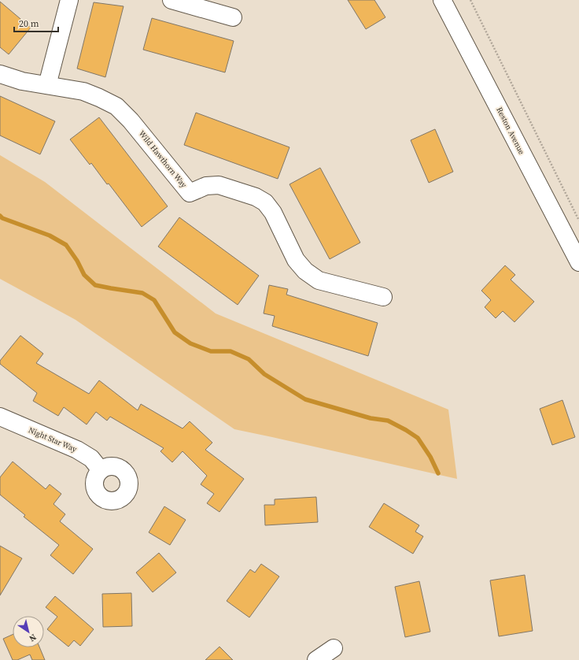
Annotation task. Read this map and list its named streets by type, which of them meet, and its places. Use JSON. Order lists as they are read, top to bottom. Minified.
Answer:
{"streets":{"street":["Reston Avenue","Wild Hawthorn Way","Night Star Way"]},"scale_bar":"20 m","north":"bottom right"}
